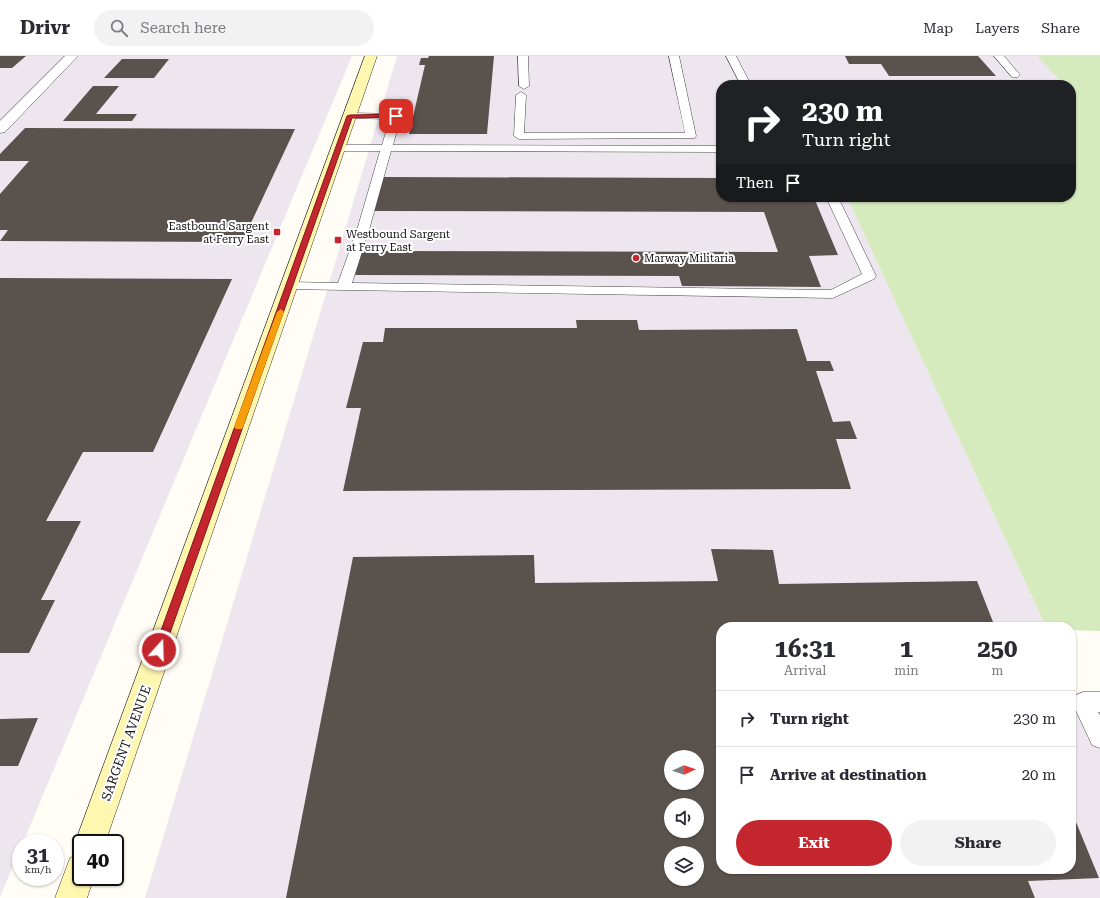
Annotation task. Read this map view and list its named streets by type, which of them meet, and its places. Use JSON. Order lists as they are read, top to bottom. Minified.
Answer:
{"streets":{"street":["SARGENT AVENUE"]},"places":{"transit":["Eastbound Sargent at Ferry East","Westbound Sargent at Ferry East"],"other":["Marway Militaria"]},"north":"right","page":{"header":"Drivr","search":"Search here","nav":["Map","Layers","Share"],"turn":["230 m","Turn right"],"then":"Then","eta":["16:31","Arrival","1","min","250","m"],"list":[{"name":"Turn right","value":"230 m"},{"name":"Arrive at destination","value":"20 m"}],"buttons":["Exit","Share"],"speed":"31 km/h","limit":"40"}}
